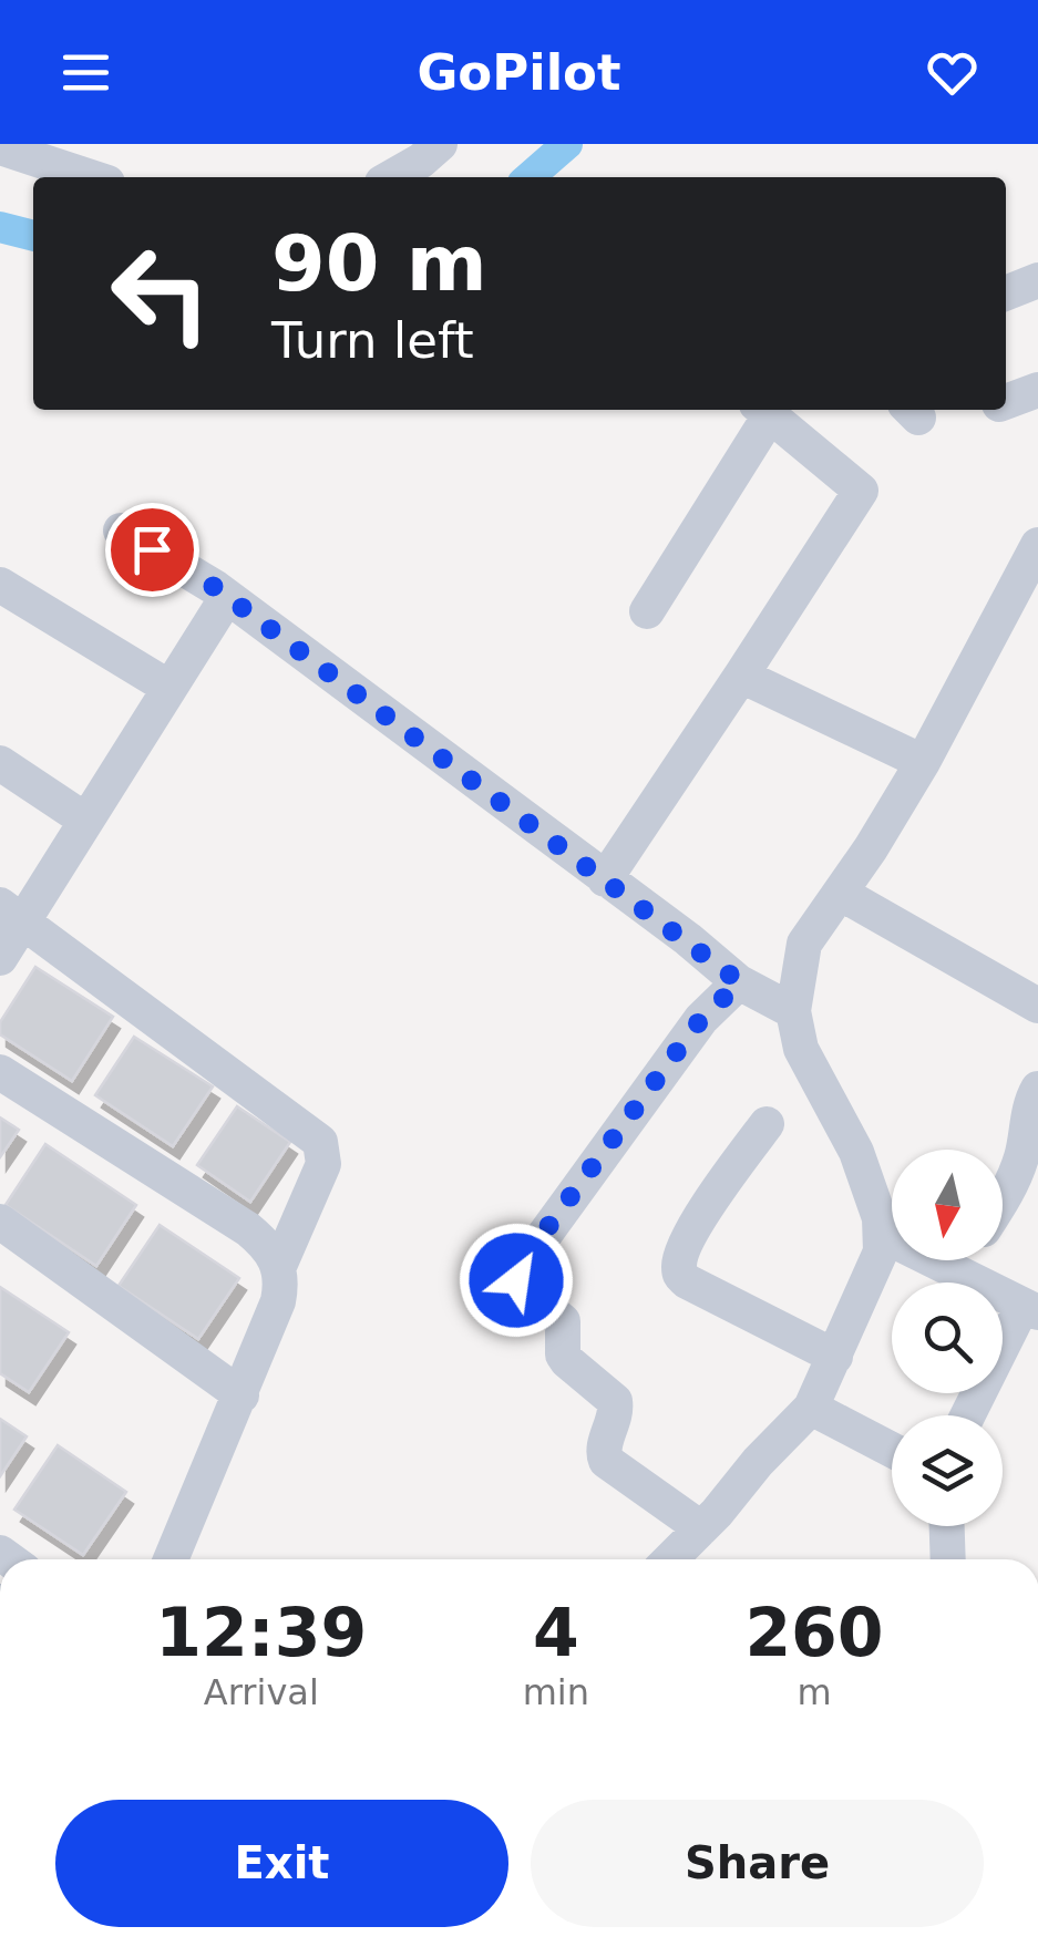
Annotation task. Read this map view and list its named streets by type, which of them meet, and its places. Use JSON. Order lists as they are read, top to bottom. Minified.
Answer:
{"north":"bottom","page":{"header":"GoPilot","turn":["90 m","Turn left"],"eta":["12:39","Arrival","4","min","260","m"],"buttons":["Exit","Share"]}}
